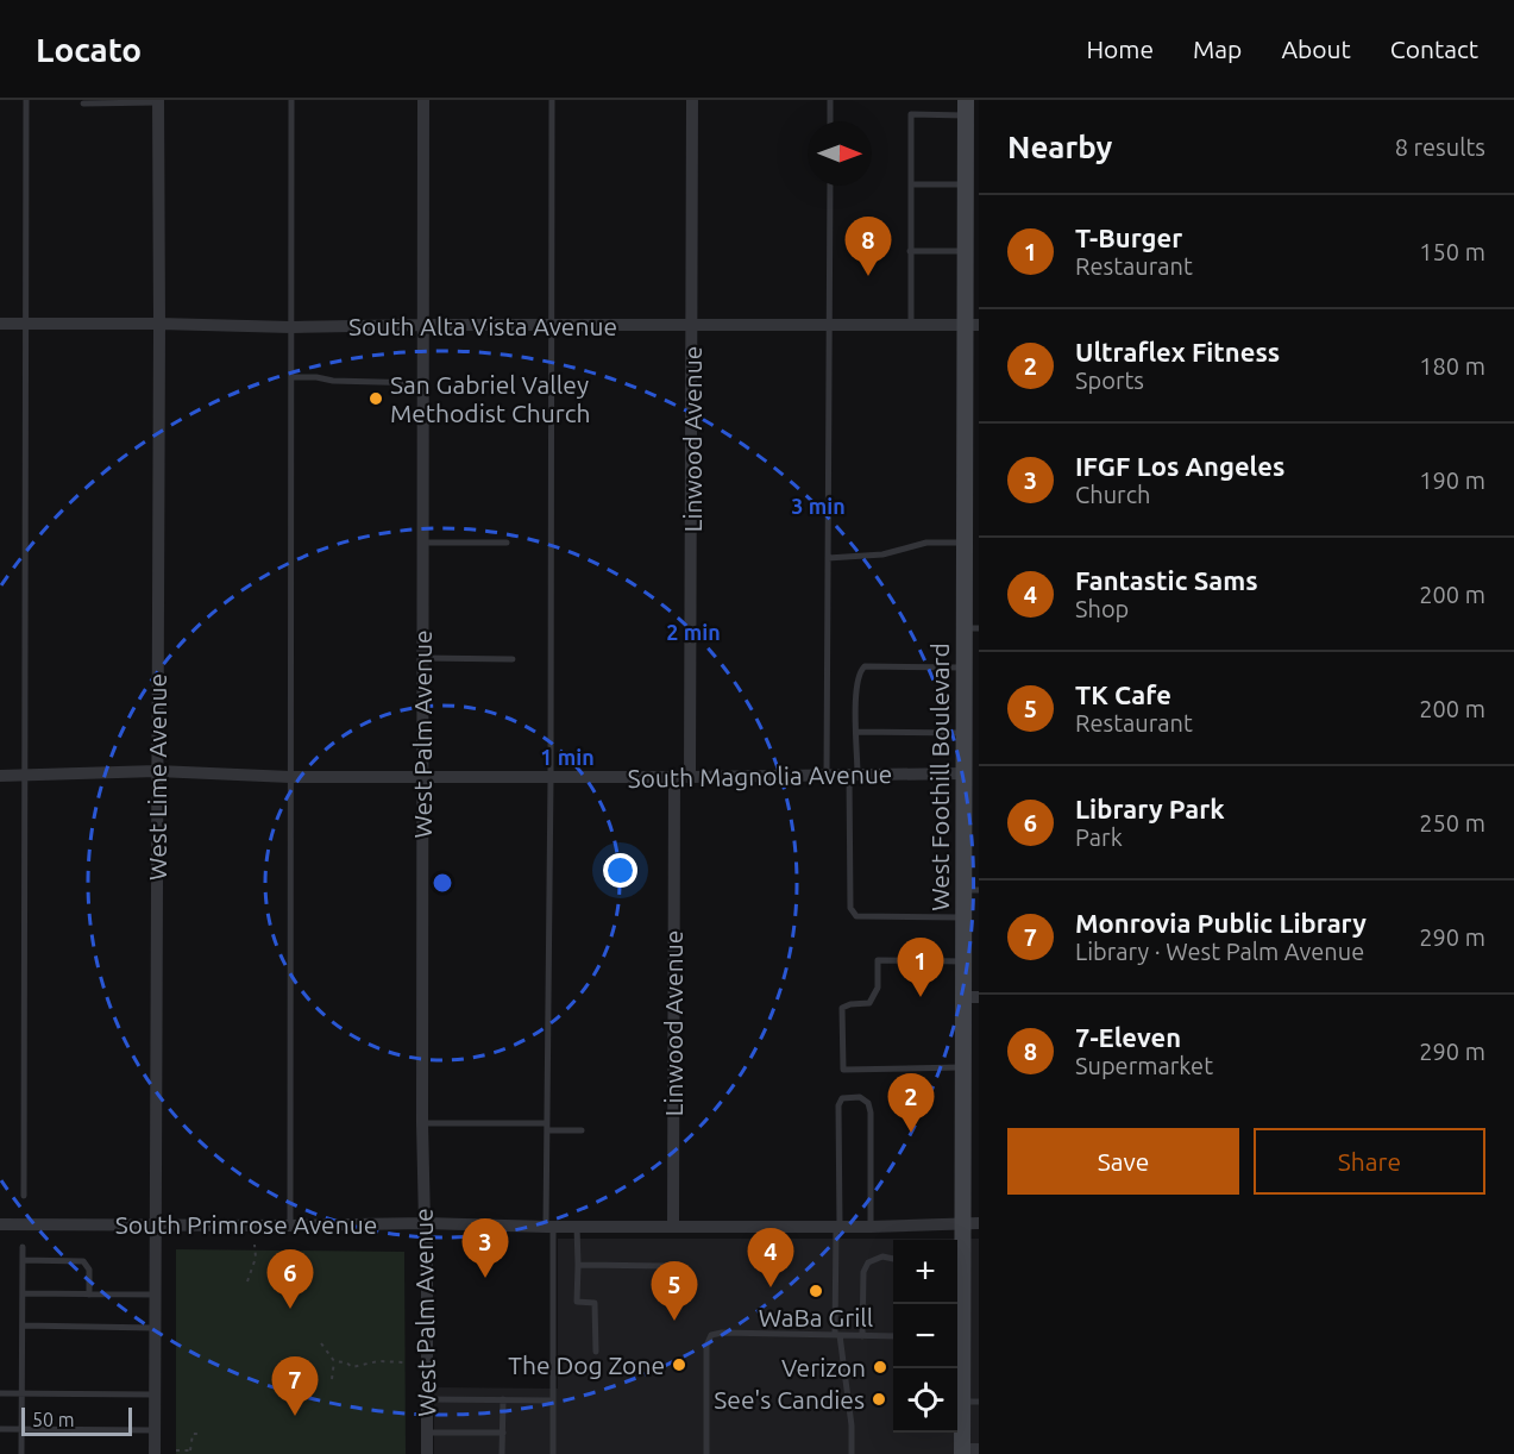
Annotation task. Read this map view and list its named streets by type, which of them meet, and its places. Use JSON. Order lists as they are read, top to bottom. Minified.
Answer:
{"streets":{"main road":["West Foothill Boulevard"],"street":["South Alta Vista Avenue","Linwood Avenue","West Palm Avenue","South Magnolia Avenue","West Lime Avenue","South Primrose Avenue"]},"crossings":[["South Alta Vista Avenue","Linwood Avenue"],["South Alta Vista Avenue","West Palm Avenue"],["South Alta Vista Avenue","West Lime Avenue"],["South Alta Vista Avenue","West Foothill Boulevard"],["Linwood Avenue","South Magnolia Avenue"],["Linwood Avenue","South Primrose Avenue"],["West Palm Avenue","South Magnolia Avenue"],["West Palm Avenue","South Primrose Avenue"],["South Magnolia Avenue","West Lime Avenue"],["South Magnolia Avenue","West Foothill Boulevard"],["West Lime Avenue","South Primrose Avenue"],["West Foothill Boulevard","South Primrose Avenue"]],"places":["San Gabriel Valley Methodist Church","WaBa Grill","The Dog Zone","Verizon","See's Candies"],"scale_bar":"50 m","north":"right","page":{"header":"Locato","nav":["Home","Map","About","Contact"],"heading":["Nearby","8 results"],"list":[{"mark":"1","name":"T-Burger","note":"Restaurant","value":"150 m"},{"mark":"2","name":"Ultraflex Fitness","note":"Sports","value":"180 m"},{"mark":"3","name":"IFGF Los Angeles","note":"Church","value":"190 m"},{"mark":"4","name":"Fantastic Sams","note":"Shop","value":"200 m"},{"mark":"5","name":"TK Cafe","note":"Restaurant","value":"200 m"},{"mark":"6","name":"Library Park","note":"Park","value":"250 m"},{"mark":"7","name":"Monrovia Public Library","note":"Library · West Palm Avenue","value":"290 m"},{"mark":"8","name":"7-Eleven","note":"Supermarket","value":"290 m"}],"pins":["8","1","2","3","4","6","5","7"],"buttons":["Save","Share"],"map_buttons":["+","−"],"scale":"50 m"},"rings":["3 min","2 min","1 min"]}
